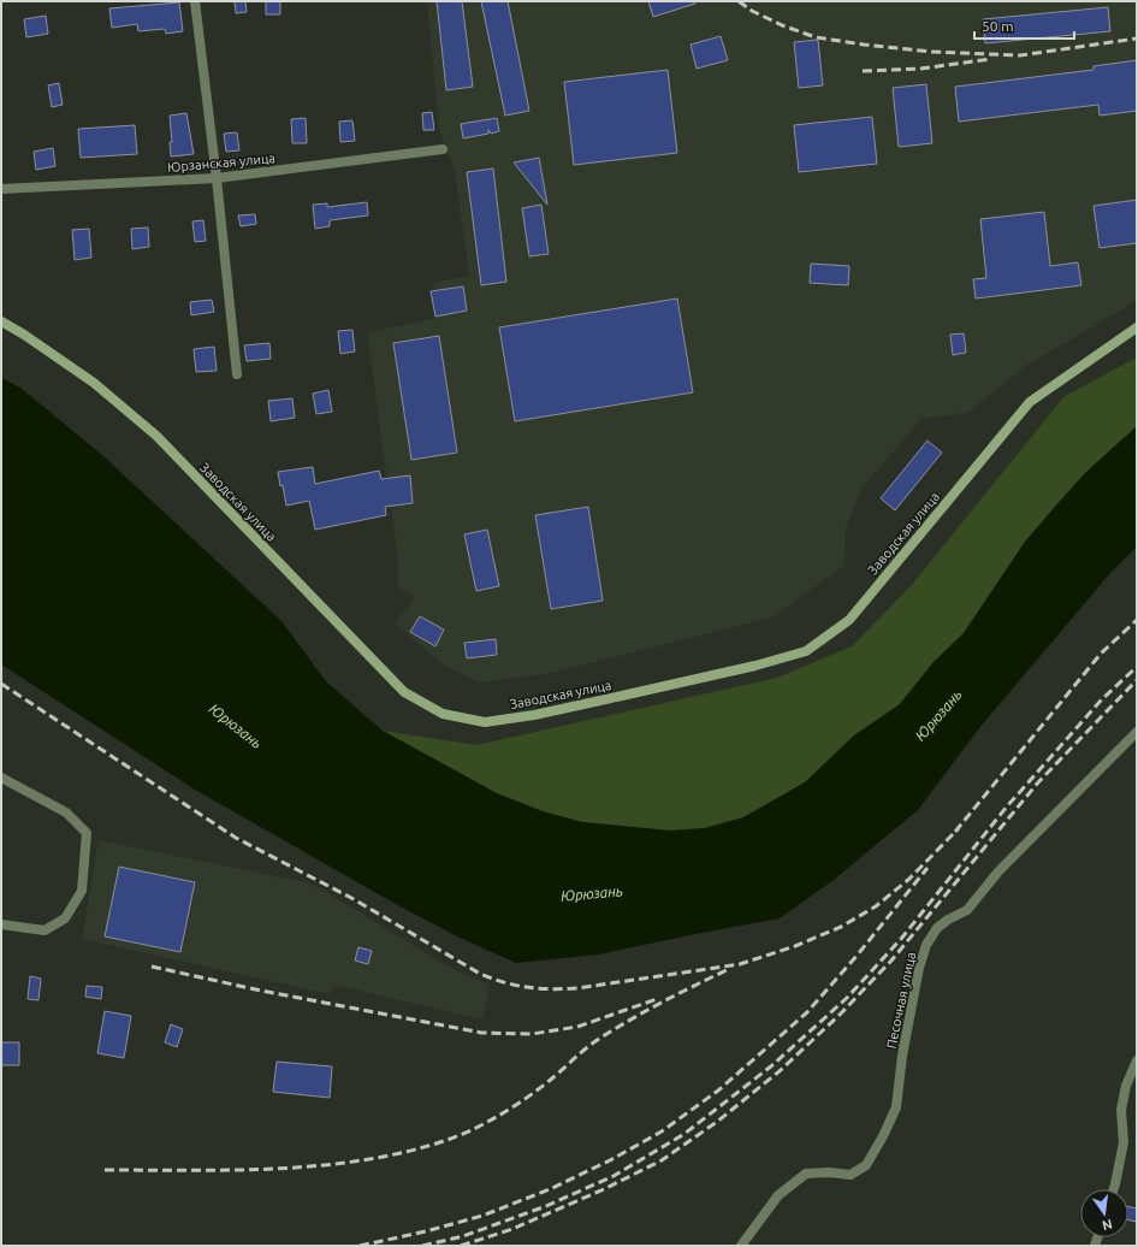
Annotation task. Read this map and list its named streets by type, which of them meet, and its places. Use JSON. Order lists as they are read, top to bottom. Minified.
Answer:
{"streets":{"street":["Юрзанская улица","Заводская улица","Песочная улица"]},"water":["Юрюзань"],"scale_bar":"50 m","north":"bottom"}
